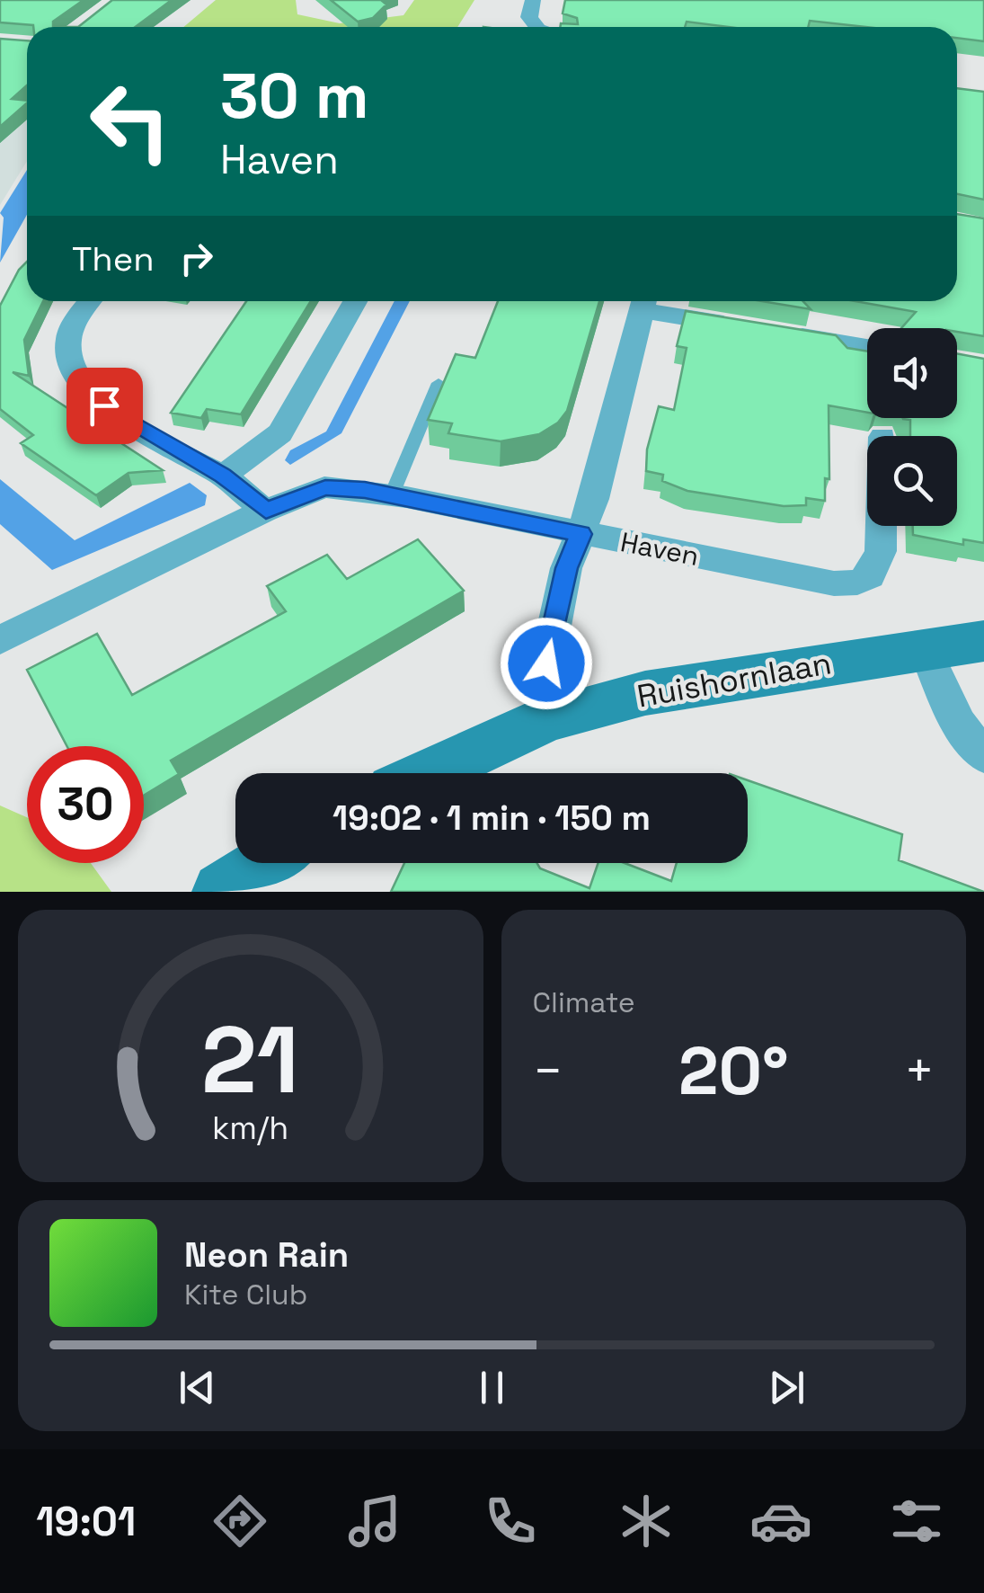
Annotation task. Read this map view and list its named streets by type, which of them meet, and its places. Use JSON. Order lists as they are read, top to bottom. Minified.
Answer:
{"streets":{"main road":["Ruishornlaan"],"street":["Haven"]},"page":{"turn":["30 m","Haven"],"then":"Then","limit":"30","trip":"19:02 · 1 min · 150 m","tile":"Climate","heat":["−","20°","+"],"song":["Neon Rain","Kite Club"],"tabs":"19:01","gauge":["21","km/h"]}}
